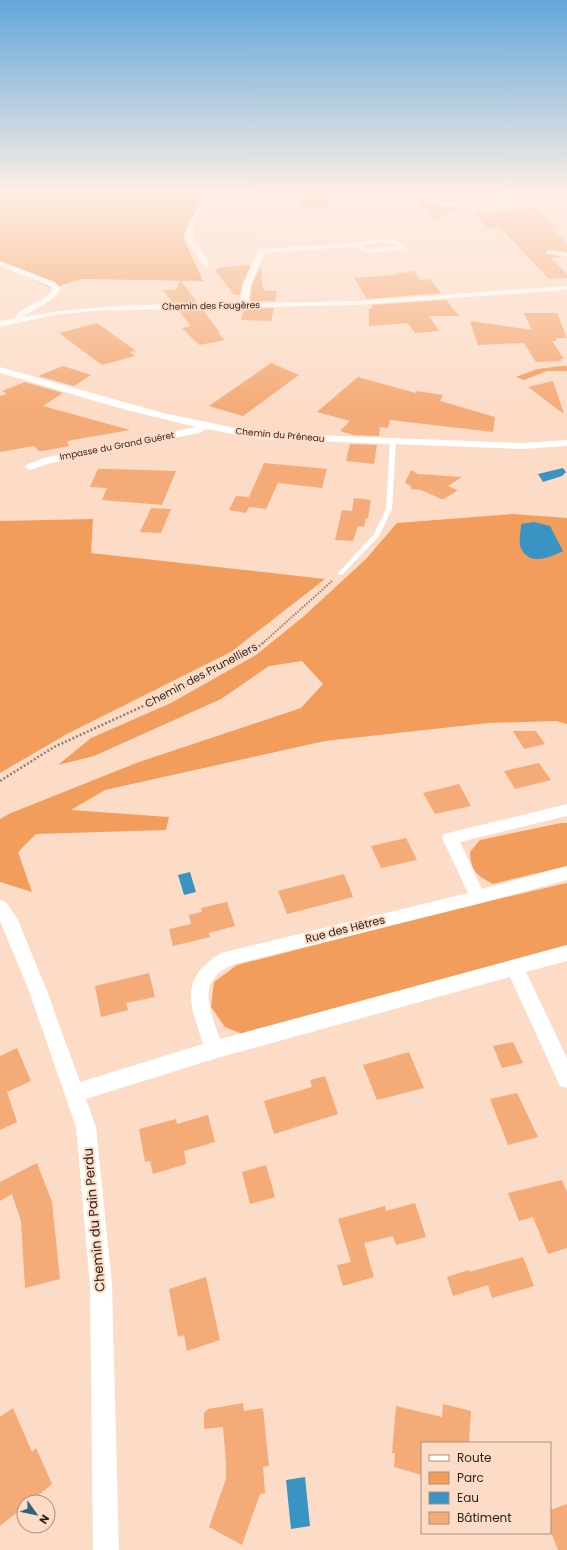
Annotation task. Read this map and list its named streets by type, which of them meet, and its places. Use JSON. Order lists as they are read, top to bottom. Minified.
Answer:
{"streets":{"street":["Chemin des Fougères","Chemin du Préneau","Impasse du Grand Guéret","Rue des Hêtres","Chemin du Pain Perdu"],"path":["Chemin des Prunelliers"]},"crossings":[["Chemin du Préneau","Impasse du Grand Guéret"]],"legend":["Route","Parc","Eau","Bâtiment"],"north":"bottom right"}
